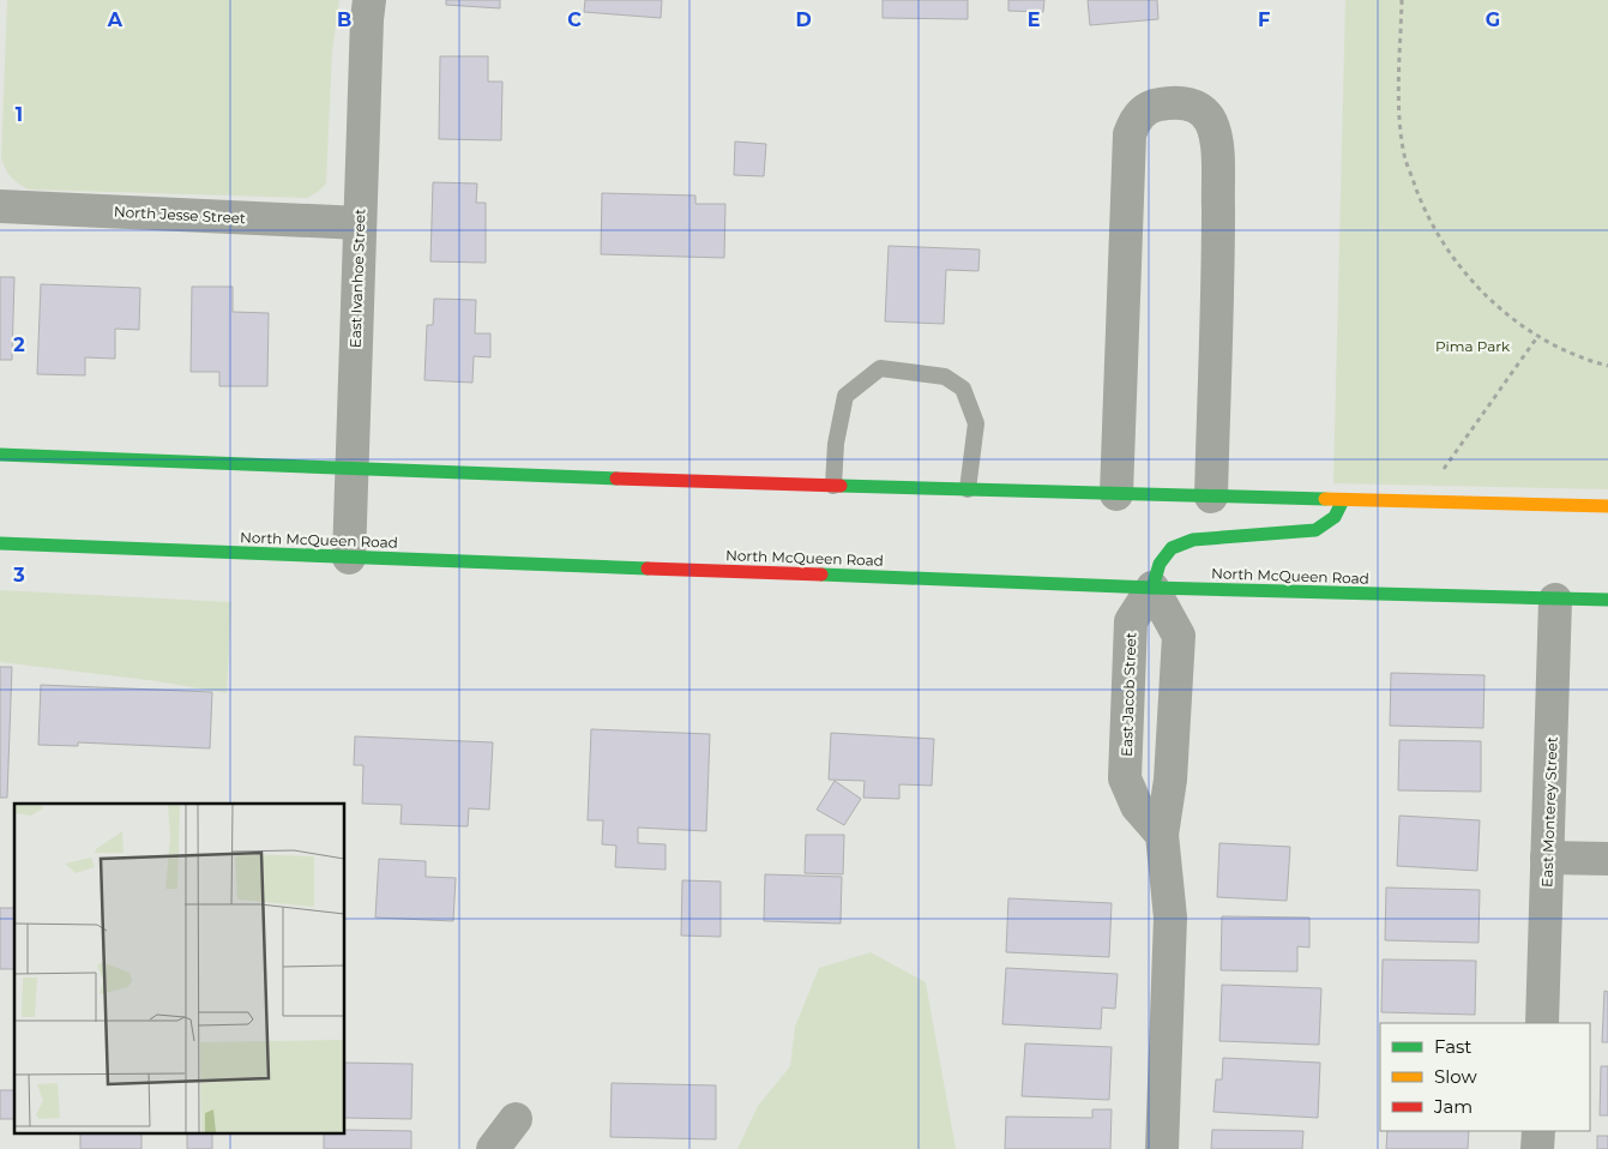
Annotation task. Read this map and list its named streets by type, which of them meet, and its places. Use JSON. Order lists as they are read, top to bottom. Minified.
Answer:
{"streets":{"main road":["North McQueen Road"],"street":["North Jesse Street","East Ivanhoe Street","East Jacob Street","East Monterey Street"]},"crossings":[["North Jesse Street","East Ivanhoe Street"],["East Ivanhoe Street","North McQueen Road"],["North McQueen Road","East Jacob Street"],["North McQueen Road","East Monterey Street"]],"parks":["Pima Park"],"legend":["Fast","Slow","Jam"],"grid":{"columns":["A","B","C","D","E","F","G"],"rows":["1","2","3"]}}
